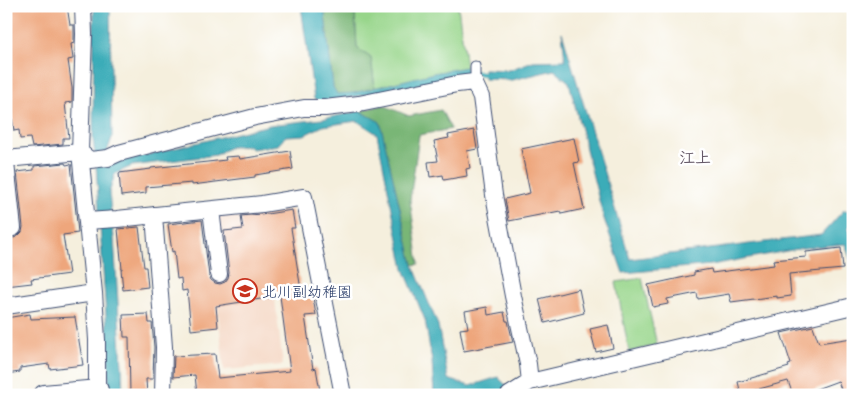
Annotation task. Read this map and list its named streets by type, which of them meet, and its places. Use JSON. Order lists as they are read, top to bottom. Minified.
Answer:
{"districts":["江上"],"places":{"school or university":["北川副幼稚園"]}}
